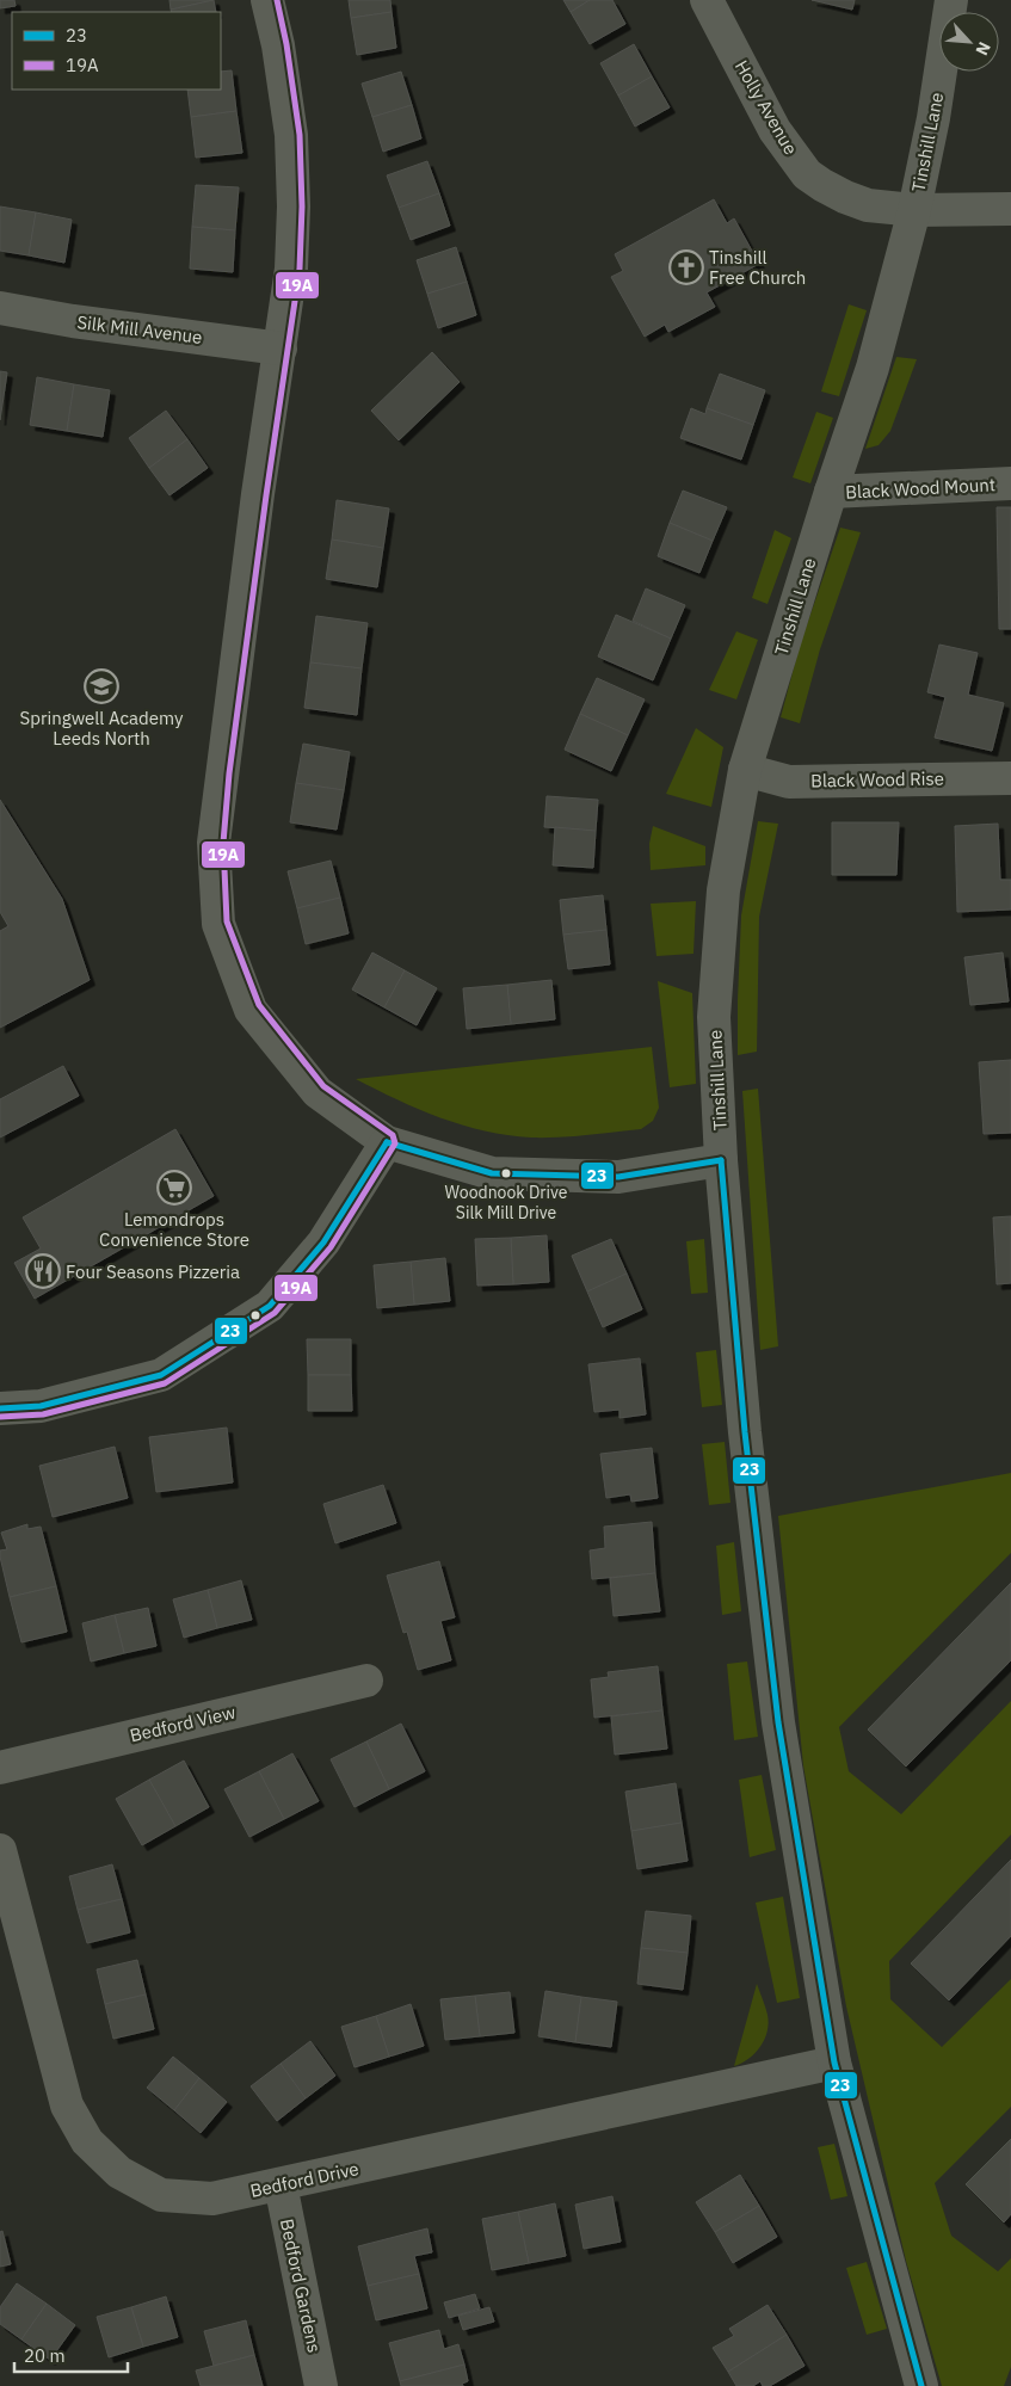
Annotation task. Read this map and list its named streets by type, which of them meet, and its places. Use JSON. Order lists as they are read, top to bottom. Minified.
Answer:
{"streets":{"street":["Holly Avenue","Tinshill Lane","Silk Mill Avenue","Black Wood Mount","Black Wood Rise","Bedford View","Bedford Drive","Bedford Gardens"]},"crossings":[["Holly Avenue","Tinshill Lane"],["Tinshill Lane","Black Wood Mount"],["Tinshill Lane","Black Wood Rise"],["Tinshill Lane","Bedford Drive"],["Bedford Drive","Bedford Gardens"]],"places":{"church":["Tinshill Free Church"],"school or university":["Springwell Academy Leeds North"],"other":["Woodnook Drive Silk Mill Drive"],"supermarket":["Lemondrops Convenience Store"],"restaurant":["Four Seasons Pizzeria"]},"lines":["transit line 19A","transit line 23"],"legend":["23","19A"],"scale_bar":"20 m","north":"bottom right"}
